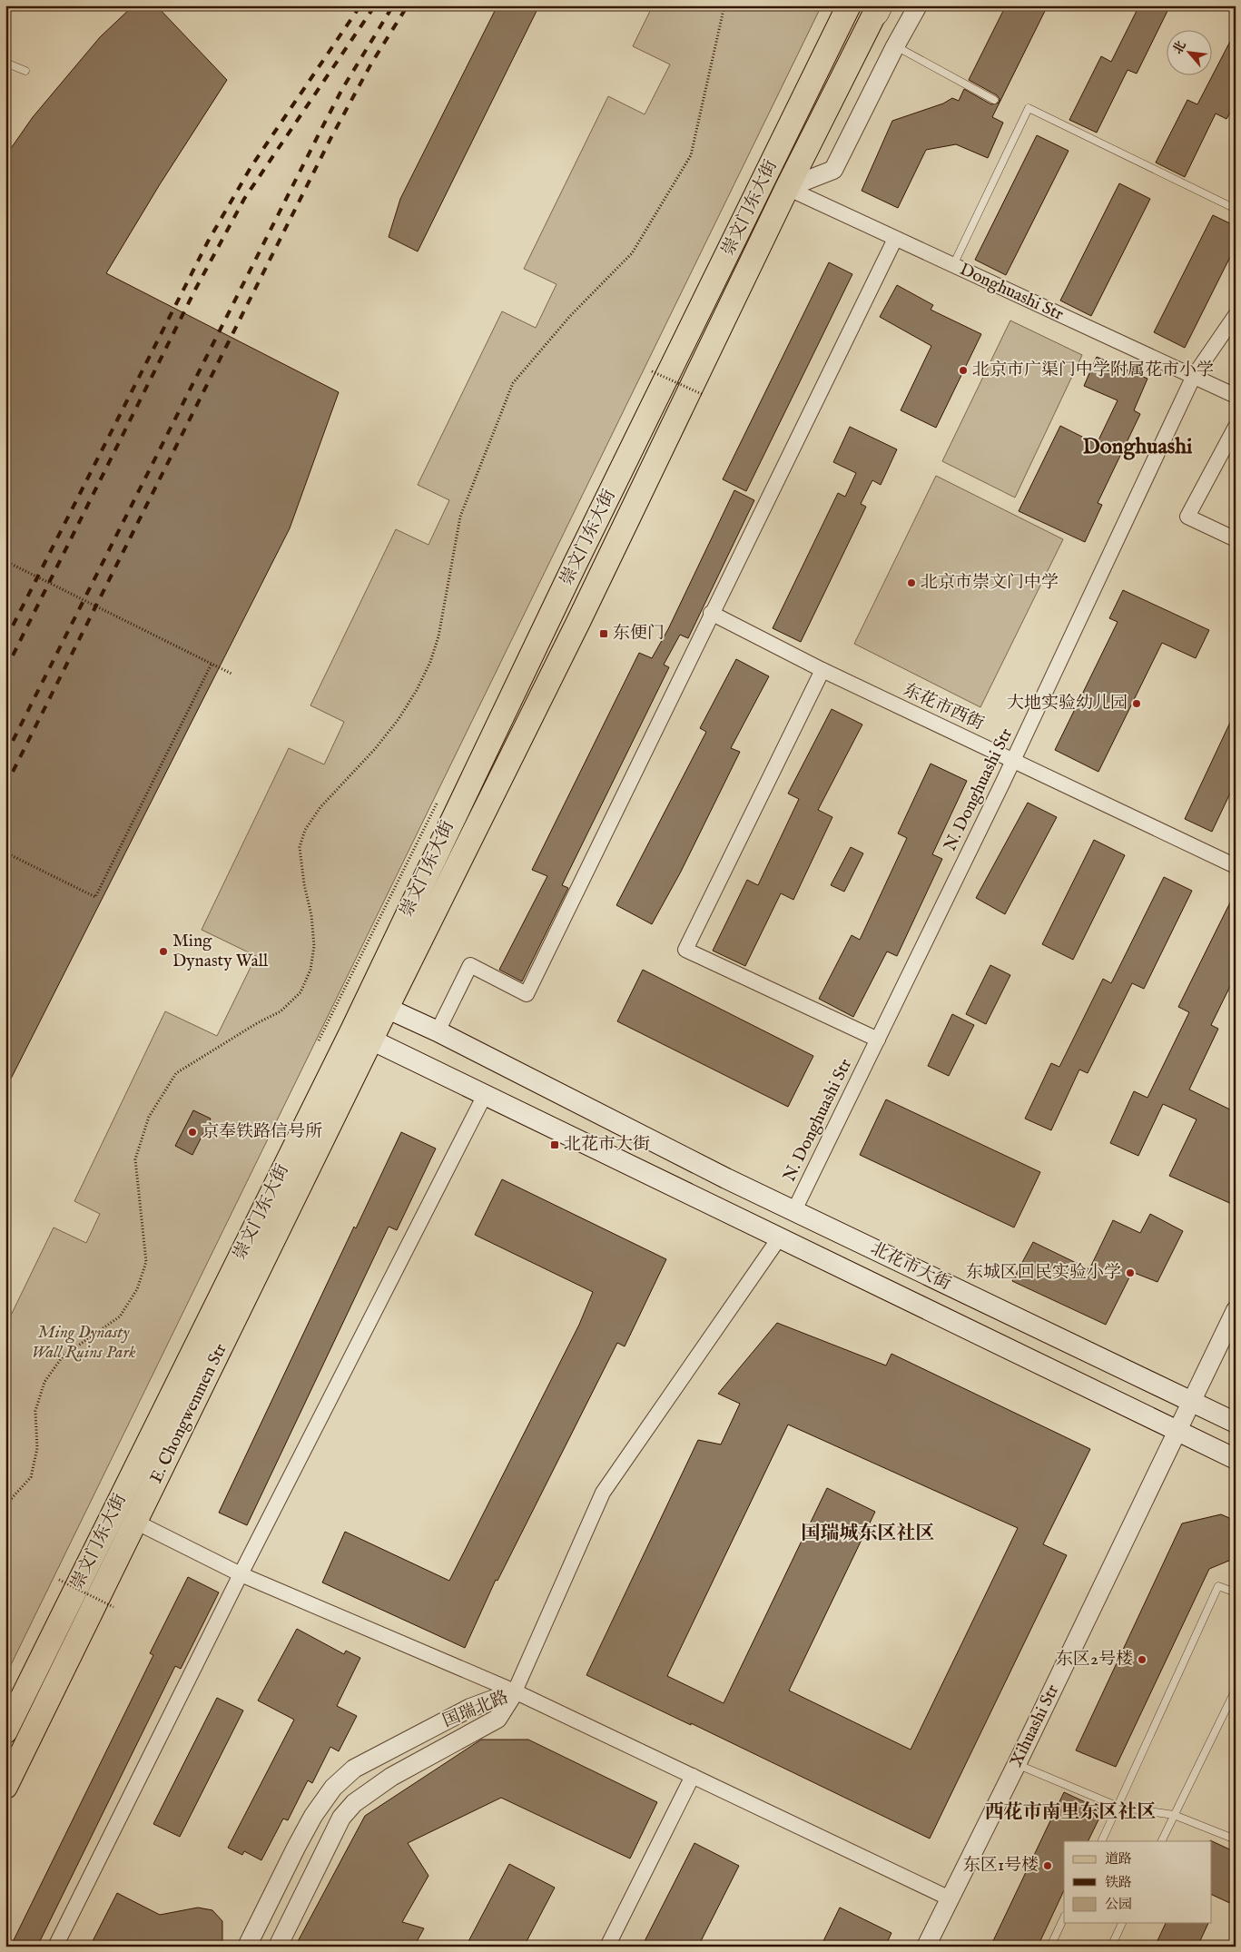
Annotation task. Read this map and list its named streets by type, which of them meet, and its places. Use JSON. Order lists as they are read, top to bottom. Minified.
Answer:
{"streets":{"main road":["崇文门东大街","北花市大街","E. Chongwenmen Str"],"street":["Donghuashi Str","东花市西街","N. Donghuashi Str","国瑞北路","Xihuashi Str"]},"crossings":[["崇文门东大街","Donghuashi Str"],["崇文门东大街","北花市大街"],["崇文门东大街","E. Chongwenmen Str"],["Donghuashi Str","N. Donghuashi Str"],["东花市西街","N. Donghuashi Str"],["N. Donghuashi Str","北花市大街"],["北花市大街","E. Chongwenmen Str"],["北花市大街","Xihuashi Str"]],"districts":["Donghuashi","国瑞城东区社区","西花市南里东区社区"],"parks":["Ming Dynasty Wall Ruins Park"],"places":{"other":["北京市广渠门中学附属花市小学","北京市崇文门中学","大地实验幼儿园","Ming Dynasty Wall","京奉铁路信号所","东城区回民实验小学","东区2号楼","东区1号楼"],"transit":["东便门","北花市大街"]},"legend":["道路","铁路","公园"],"north":"top left"}
